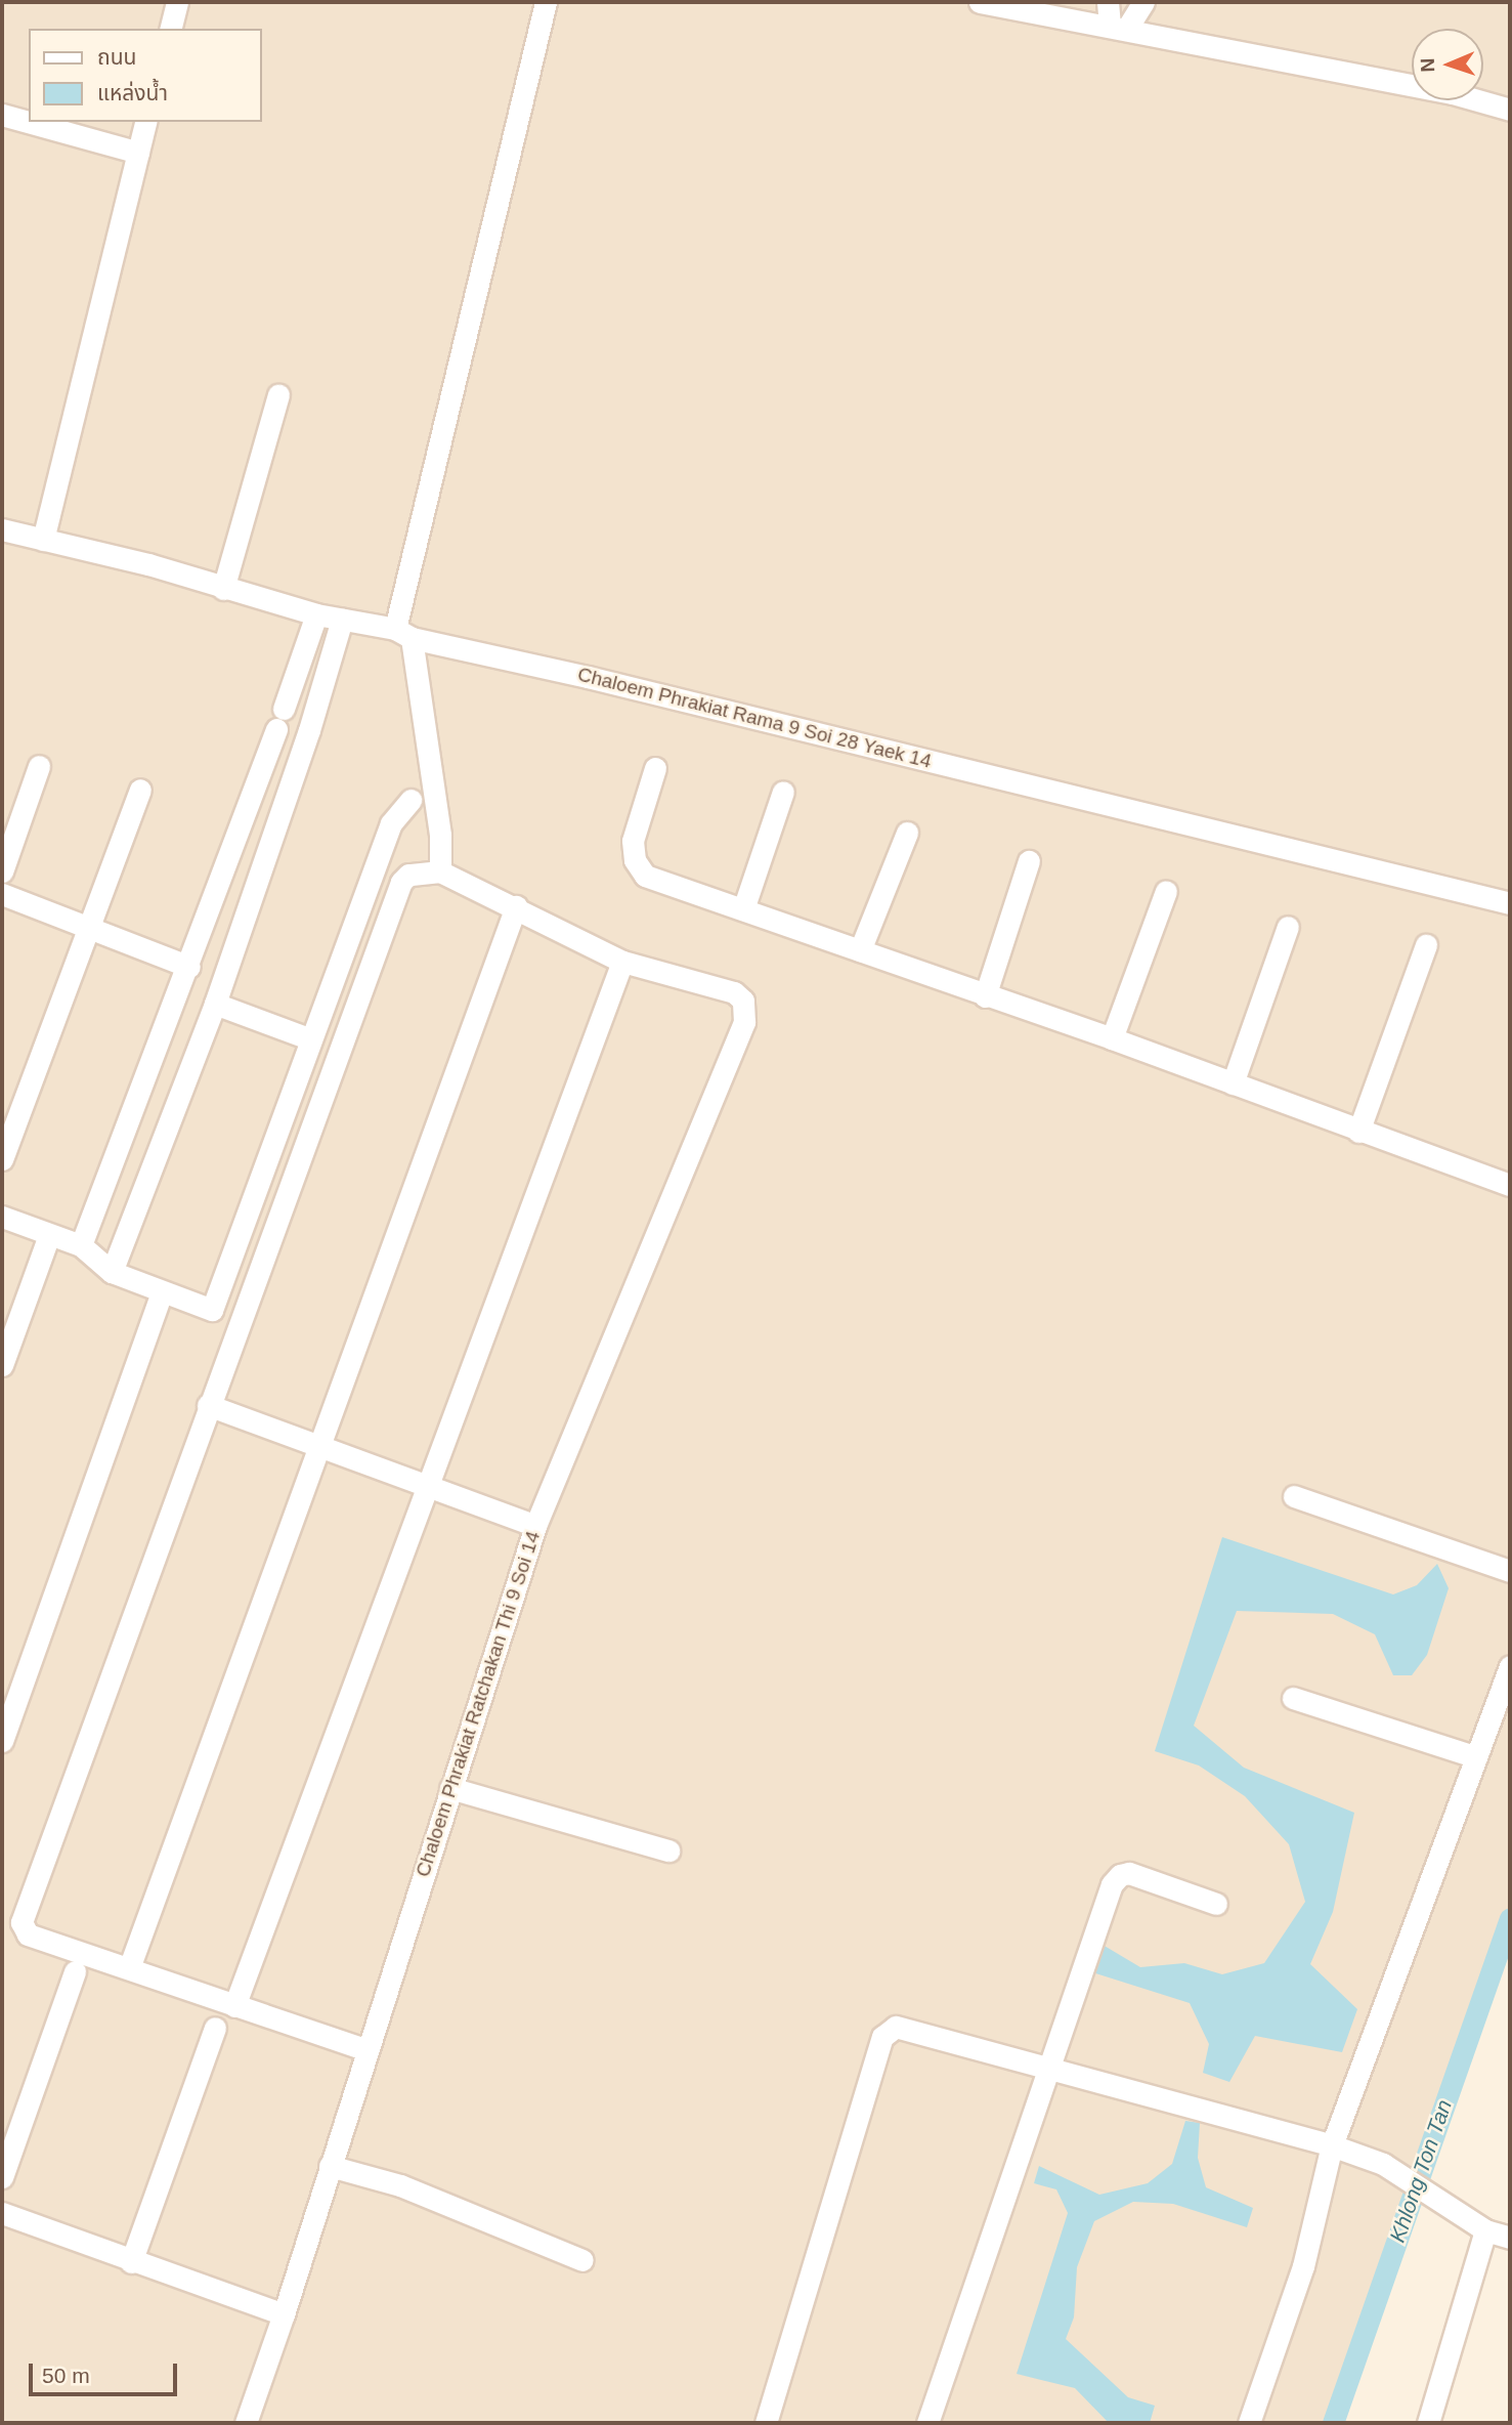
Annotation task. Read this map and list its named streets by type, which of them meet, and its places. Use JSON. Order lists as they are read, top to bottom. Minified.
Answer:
{"streets":{"street":["Chaloem Phrakiat Rama 9 Soi 28 Yaek 14","Chaloem Phrakiat Ratchakan Thi 9 Soi 14"]},"water":["Khlong Ton Tan"],"legend":["ถนน","แหล่งน้ำ"],"scale_bar":"50 m","north":"left"}
